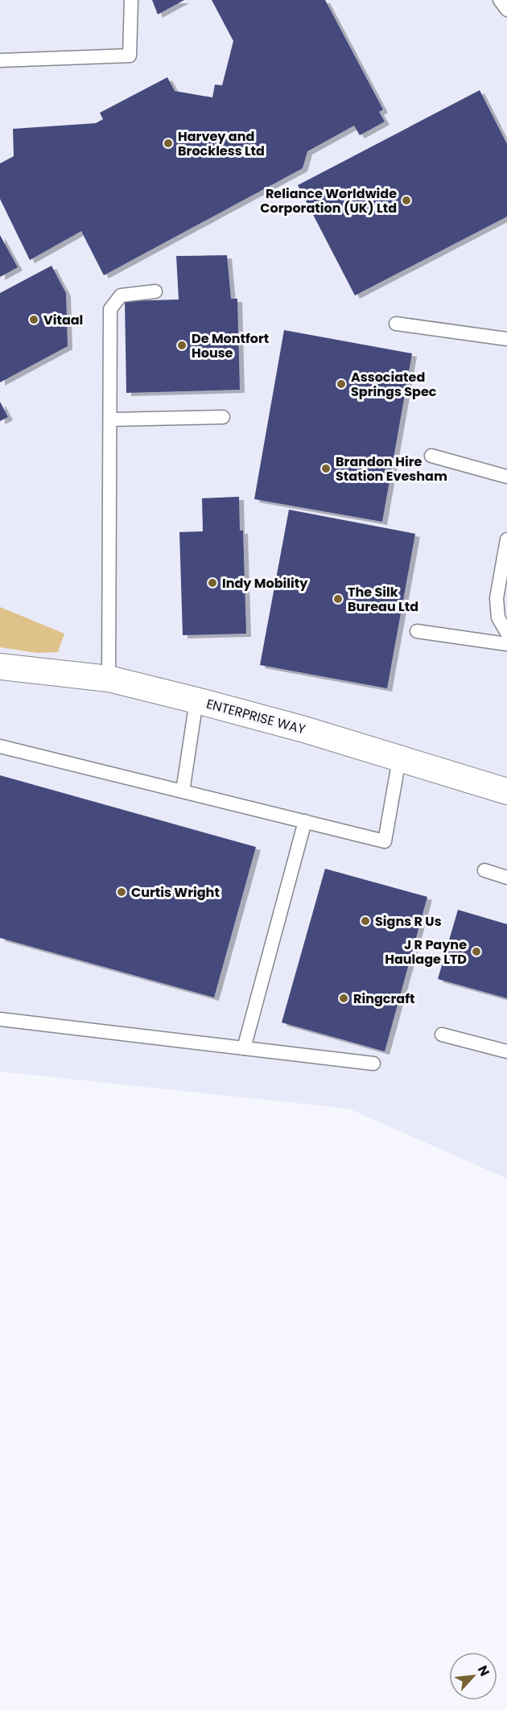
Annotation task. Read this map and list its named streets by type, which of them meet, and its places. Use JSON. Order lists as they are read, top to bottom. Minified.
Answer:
{"streets":{"street":["ENTERPRISE WAY"]},"places":["Harvey and Brockless Ltd","Reliance Worldwide Corporation (UK) Ltd","Vitaal","De Montfort House","Associated Springs Spec","Brandon Hire Station Evesham","Indy Mobility","The Silk Bureau Ltd","Curtis Wright","Signs R Us","J R Payne Haulage LTD","Ringcraft"],"north":"top right"}
